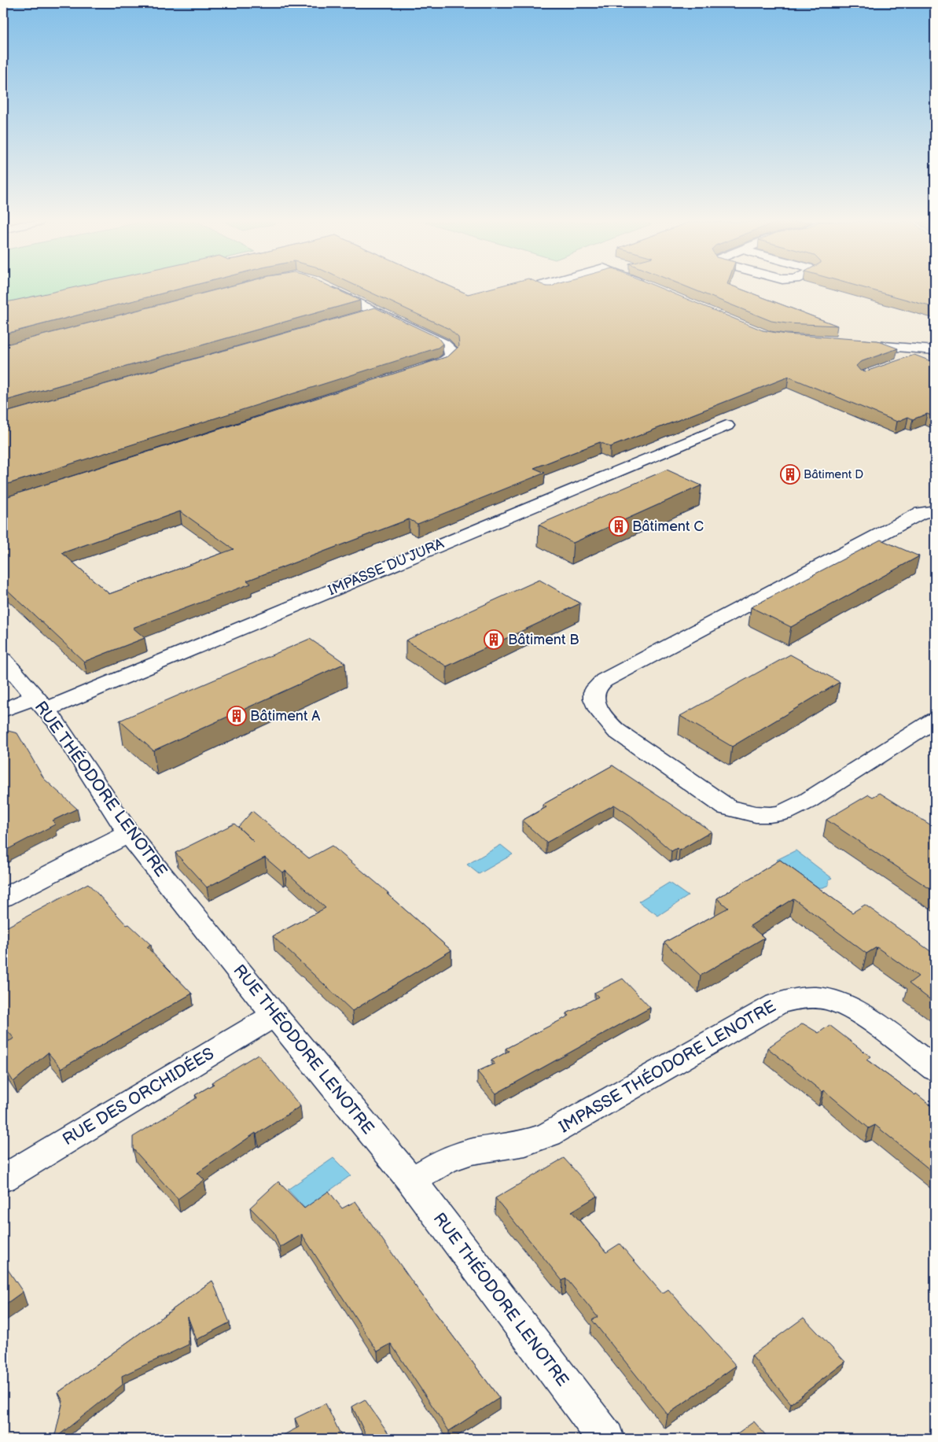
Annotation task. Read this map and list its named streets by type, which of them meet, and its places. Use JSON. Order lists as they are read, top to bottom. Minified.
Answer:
{"streets":{"street":["IMPASSE DU JURA","RUE THÉODORE LENOTRE","IMPASSE THÉODORE LENOTRE","RUE DES ORCHIDÉES"]},"crossings":[["IMPASSE DU JURA","RUE THÉODORE LENOTRE"],["RUE THÉODORE LENOTRE","IMPASSE THÉODORE LENOTRE"],["RUE THÉODORE LENOTRE","RUE DES ORCHIDÉES"]],"places":{"building":["Bâtiment D","Bâtiment C","Bâtiment B","Bâtiment A"]}}
